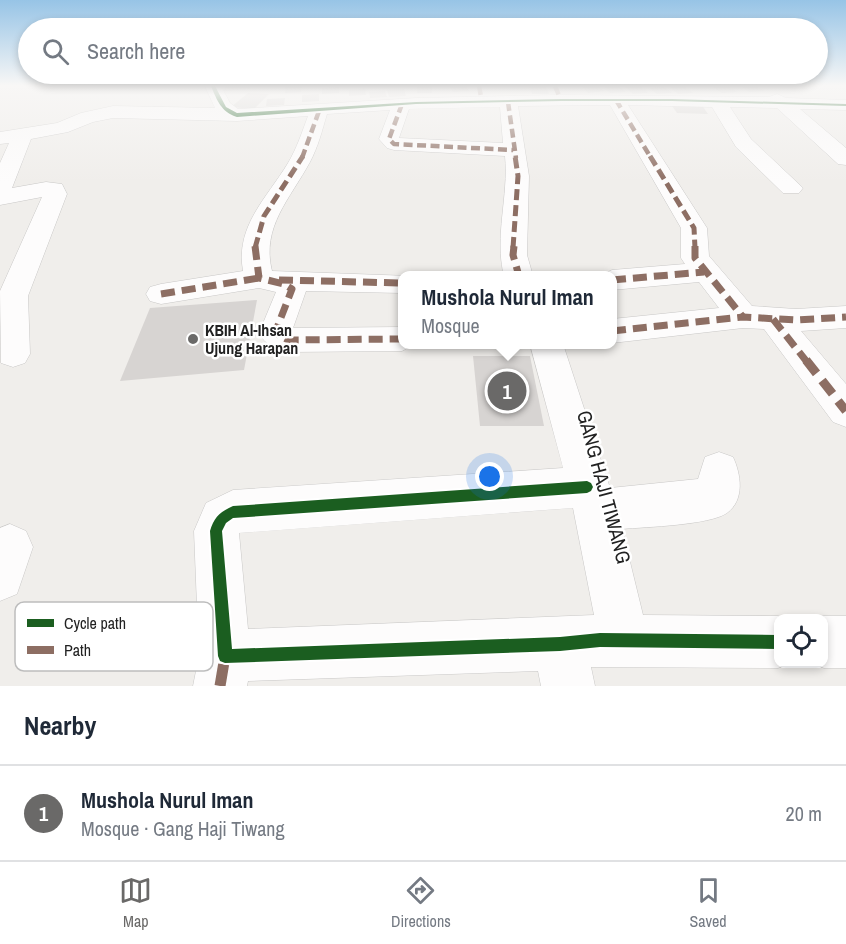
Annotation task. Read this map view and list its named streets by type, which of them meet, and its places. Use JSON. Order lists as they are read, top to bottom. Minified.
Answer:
{"streets":{"street":["GANG HAJI TIWANG"]},"places":["KBIH Al-Ihsan Ujung Harapan"],"legend":["Cycle path","Path"],"page":{"search":"Search here","popup":["Mushola Nurul Iman","Mosque"],"pins":"1","heading":"Nearby","list":[{"mark":"1","name":"Mushola Nurul Iman","note":"Mosque · Gang Haji Tiwang","value":"20 m"}],"nav":["Map","Directions","Saved"]}}
